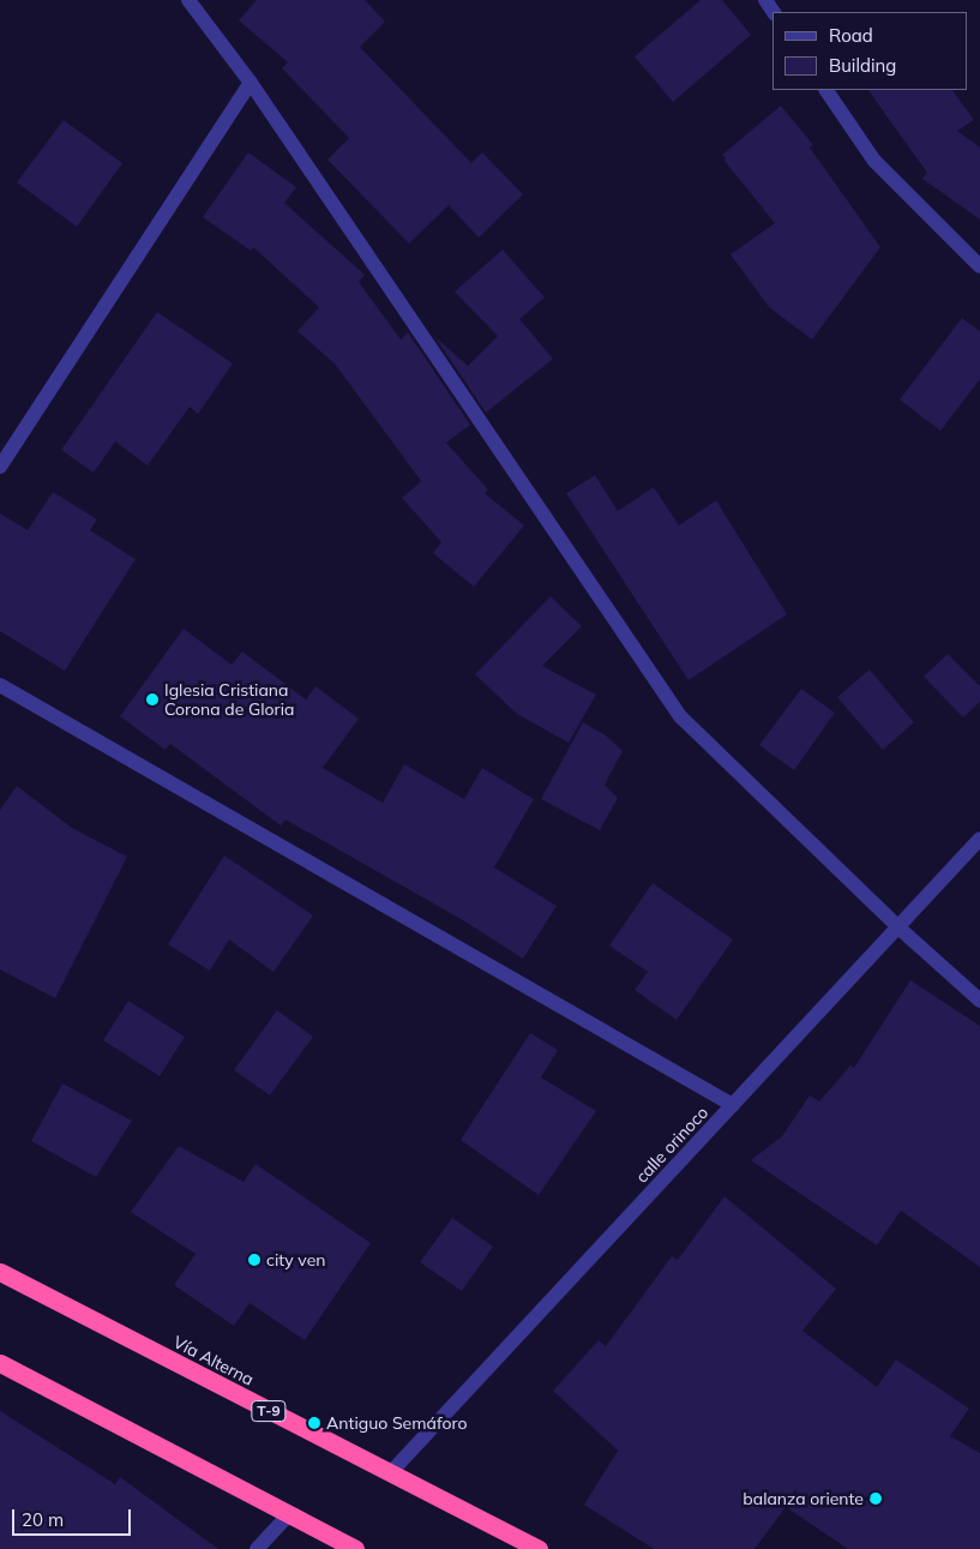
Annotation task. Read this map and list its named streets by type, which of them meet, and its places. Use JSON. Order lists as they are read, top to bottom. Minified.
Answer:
{"streets":{"highway":["Vía Alterna","T-9"],"street":["calle orinoco"]},"crossings":[["calle orinoco","Vía Alterna"]],"places":["Iglesia Cristiana Corona de Gloria","city ven","Antiguo Semáforo","balanza oriente"],"legend":["Road","Building"],"scale_bar":"20 m"}
